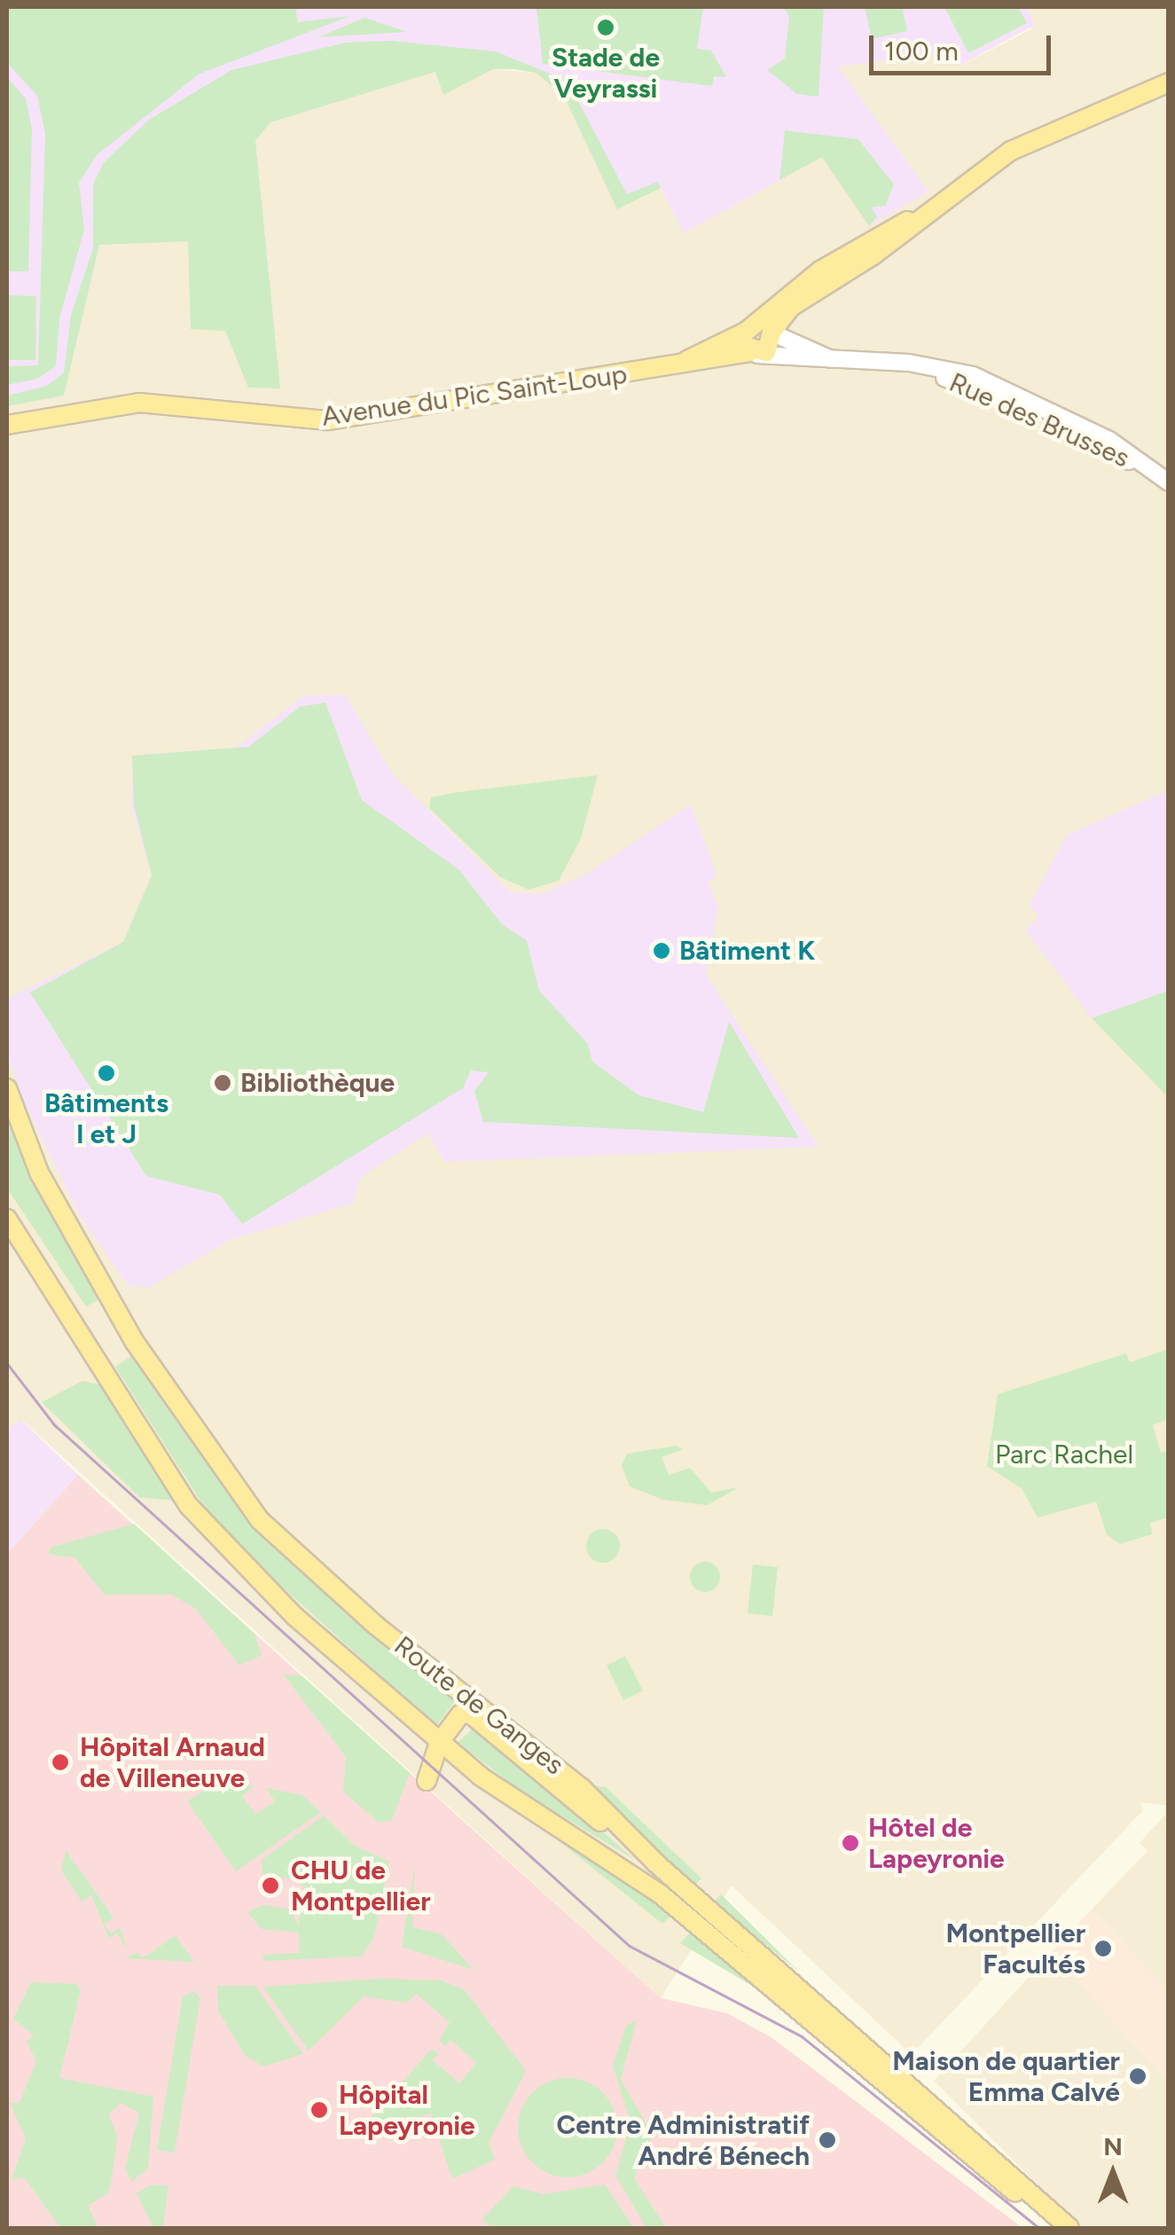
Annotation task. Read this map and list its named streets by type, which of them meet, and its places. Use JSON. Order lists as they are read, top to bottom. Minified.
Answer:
{"streets":{"main road":["Avenue du Pic Saint-Loup","Route de Ganges"],"street":["Rue des Brusses"]},"crossings":[["Avenue du Pic Saint-Loup","Rue des Brusses"]],"parks":["Parc Rachel"],"places":["Stade de Veyrassi","Bâtiment K","Bâtiments I et J","Bibliothèque","Hôpital Arnaud de Villeneuve","Hôtel de Lapeyronie","CHU de Montpellier","Montpellier Facultés","Maison de quartier Emma Calvé","Hôpital Lapeyronie","Centre Administratif André Bénech"],"scale_bar":"100 m","north":"top"}
